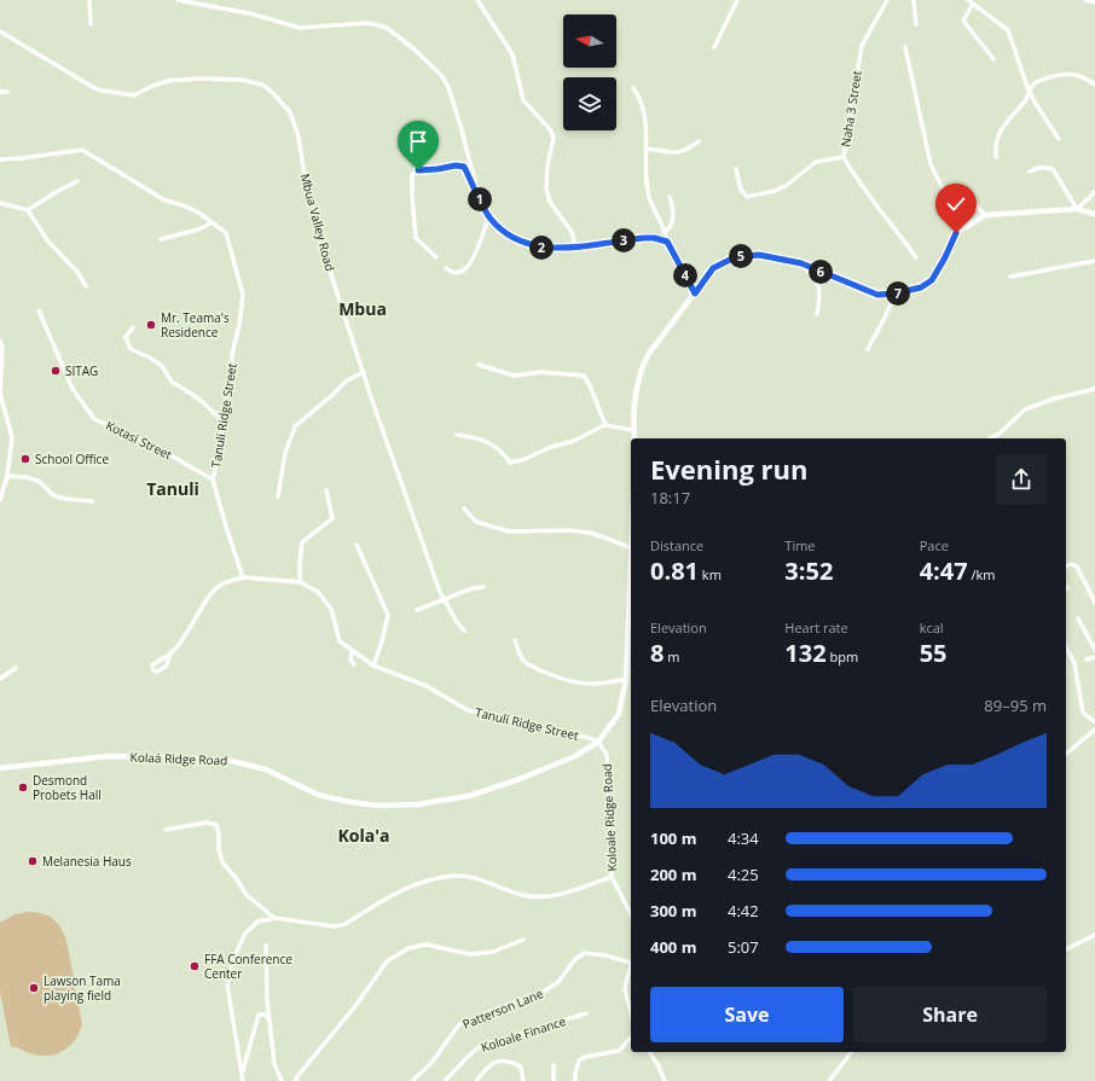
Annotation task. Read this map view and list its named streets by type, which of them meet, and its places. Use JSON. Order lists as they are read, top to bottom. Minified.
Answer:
{"streets":{"street":["Naha 3 Street","Mbua Valley Road","Tanuli Ridge Street","Kotasi Street","Kolaá Ridge Road","Koloale Ridge Road","Patterson Lane","Koloale Finance"]},"crossings":[["Tanuli Ridge Street","Kotasi Street"],["Tanuli Ridge Street","Kolaá Ridge Road"],["Tanuli Ridge Street","Koloale Ridge Road"],["Kolaá Ridge Road","Koloale Ridge Road"]],"districts":["Mbua","Tanuli","Kola'a"],"places":["Mr. Teama's Residence","SITAG","School Office","Desmond Probets Hall","Melanesia Haus","FFA Conference Center","Lawson Tama playing field"],"north":"left","page":{"pins":["1","3","2","5","6","4","7"],"heading":["Evening run","18:17"],"stats":[["Distance","0.81 km"],["Time","3:52"],["Pace","4:47 /km"],["Elevation","8 m"],["Heart rate","132 bpm"],["kcal","55"]],"chart":["Elevation","89–95 m"],"list":[{"name":"100 m","note":"4:34"},{"name":"200 m","note":"4:25"},{"name":"300 m","note":"4:42"},{"name":"400 m","note":"5:07"}],"buttons":["Save","Share"]}}
